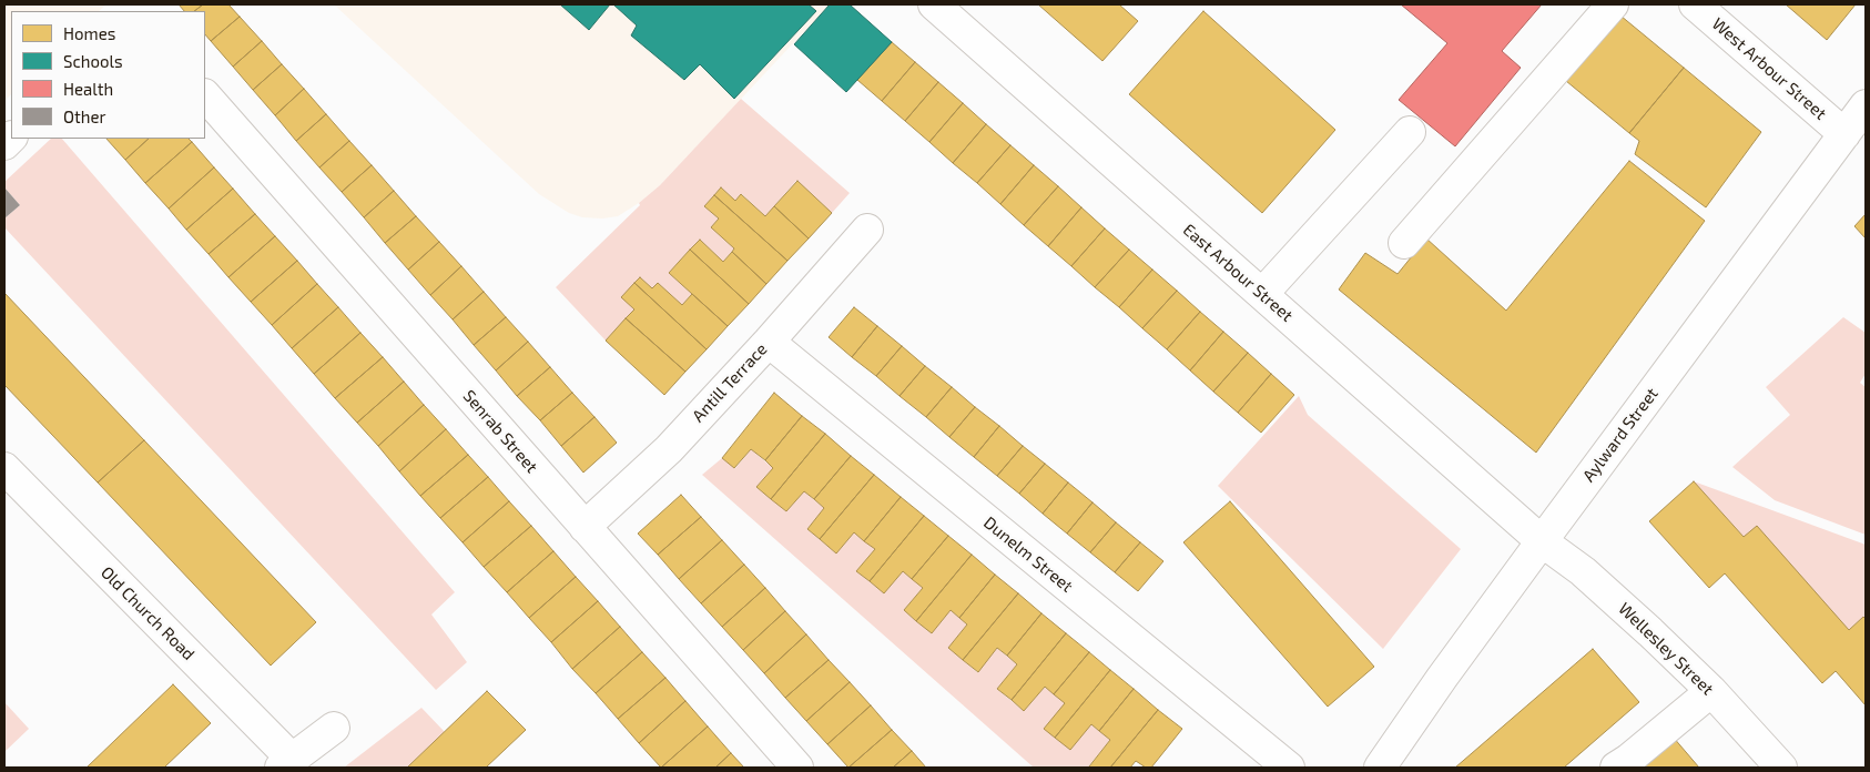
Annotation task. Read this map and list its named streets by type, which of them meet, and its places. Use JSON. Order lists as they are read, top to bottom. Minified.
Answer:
{"streets":{"street":["West Arbour Street","East Arbour Street","Antill Terrace","Senrab Street","Aylward Street","Dunelm Street","Old Church Road","Wellesley Street"]},"crossings":[["West Arbour Street","Aylward Street"],["East Arbour Street","Aylward Street"],["East Arbour Street","Wellesley Street"],["Antill Terrace","Senrab Street"],["Antill Terrace","Dunelm Street"],["Aylward Street","Wellesley Street"]],"legend":["Homes","Schools","Health","Other"]}
